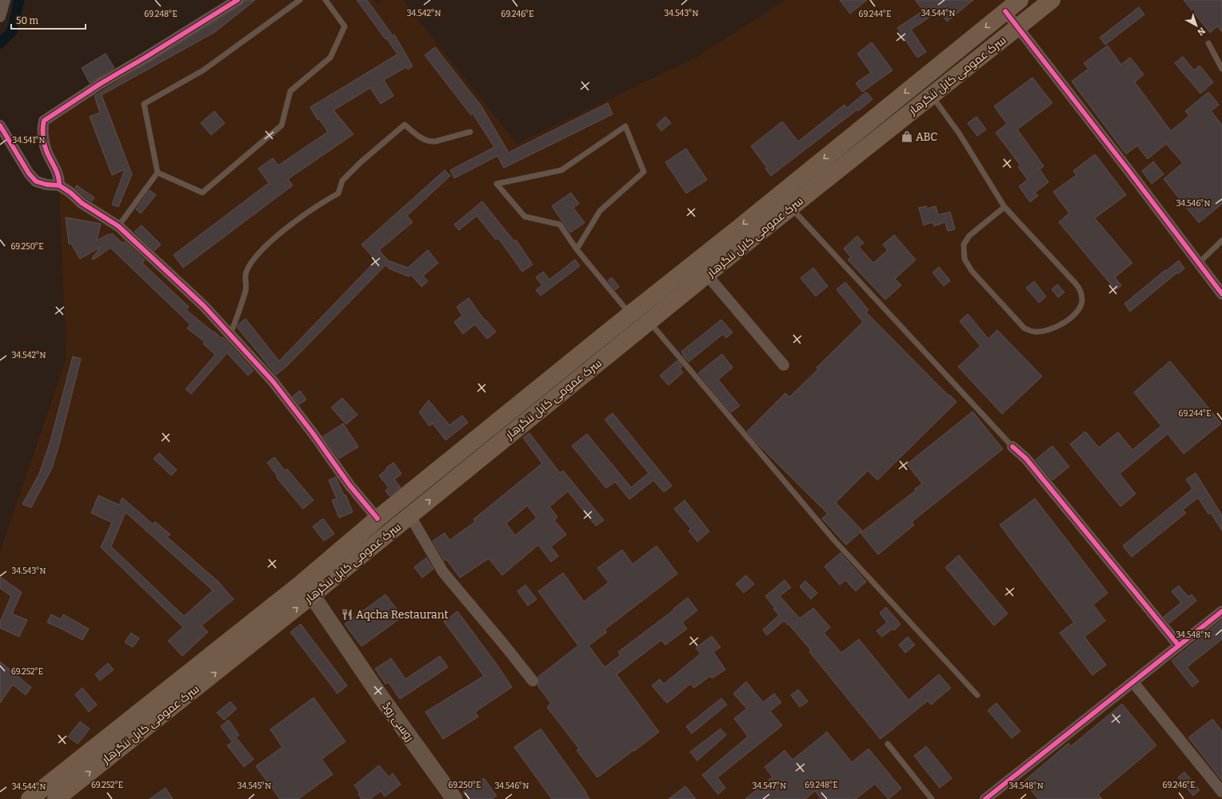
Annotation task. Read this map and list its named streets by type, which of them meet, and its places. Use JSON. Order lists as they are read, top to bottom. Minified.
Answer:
{"streets":{"highway":["سرک عمومی کابل ننگرهار"],"main road":["روسی روڈ"]},"crossings":[["سرک عمومی کابل ننگرهار","روسی روڈ"]],"places":{"shop":["ABC"],"restaurant":["Aqcha Restaurant"]},"scale_bar":"50 m","north":"bottom right","coordinates":["34.542°N","34.543°N","34.544°N","69.248°E","69.246°E","69.244°E","34.541°N","34.546°N","69.250°E","34.548°N","69.252°E","34.545°N","34.547°N"]}
